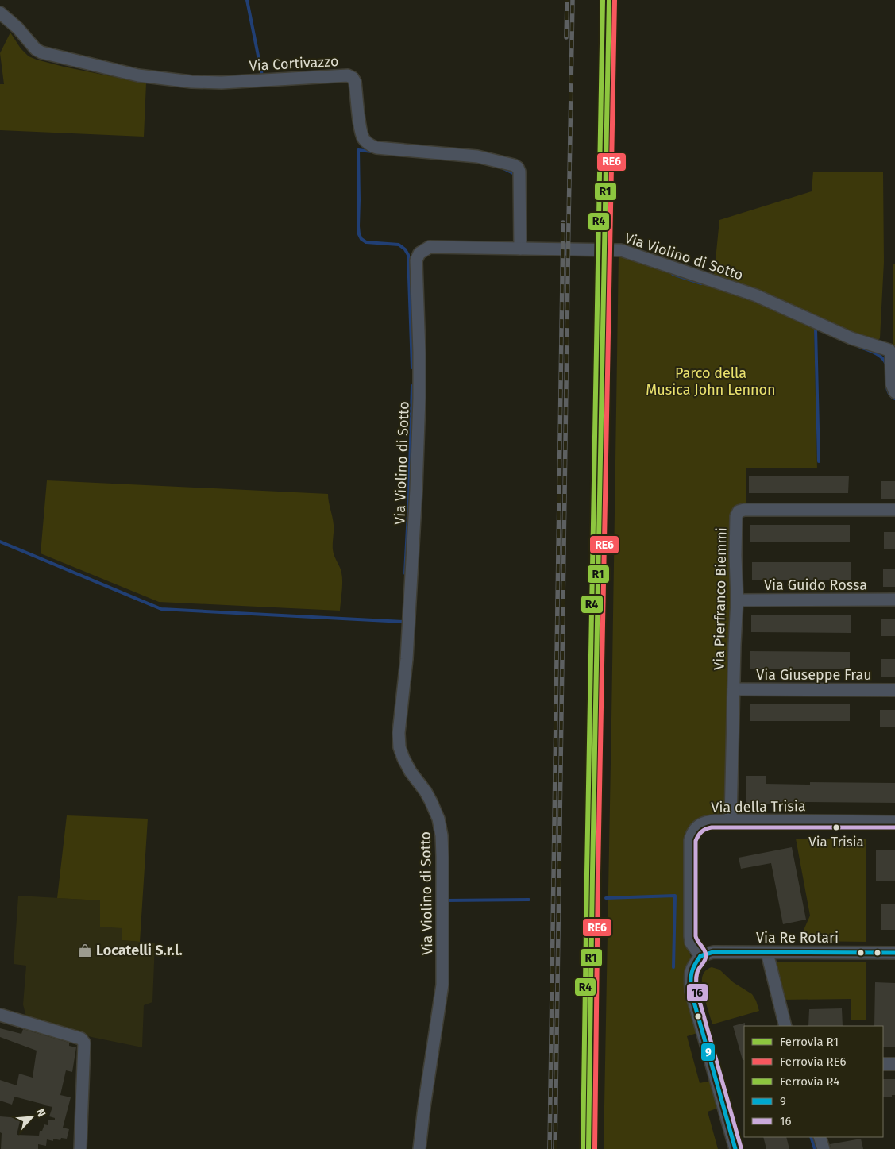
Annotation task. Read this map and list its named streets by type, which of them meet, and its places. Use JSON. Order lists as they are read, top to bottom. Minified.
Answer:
{"streets":{"street":["Via Cortivazzo","Via Violino di Sotto","Via Guido Rossa","Via Pierfranco Biemmi","Via Giuseppe Frau","Via della Trisia","Via Re Rotari"]},"crossings":[["Via Cortivazzo","Via Violino di Sotto"],["Via Guido Rossa","Via Pierfranco Biemmi"],["Via Pierfranco Biemmi","Via Giuseppe Frau"],["Via Pierfranco Biemmi","Via della Trisia"],["Via della Trisia","Via Re Rotari"]],"parks":["Parco della Musica John Lennon"],"places":{"other":["Via Trisia"],"shop":["Locatelli S.r.l."]},"lines":["rail line R1","rail line RE6","rail line R4","transit line 16","transit line 9"],"legend":["Ferrovia R1","Ferrovia RE6","Ferrovia R4","9","16"],"north":"top right"}
